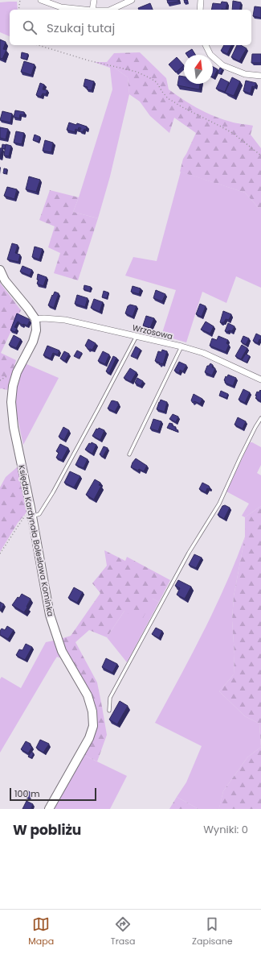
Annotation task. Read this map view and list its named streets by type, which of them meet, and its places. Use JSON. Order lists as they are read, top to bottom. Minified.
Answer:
{"streets":{"street":["Wrzosowa","Księdza Kardynała Bolesława Kominka"]},"crossings":[["Wrzosowa","Księdza Kardynała Bolesława Kominka"]],"scale_bar":"100 m","north":"top","page":{"search":"Szukaj tutaj","scale":"100 m","heading":["W pobliżu","Wyniki: 0"],"nav":["Mapa","Trasa","Zapisane"]}}
